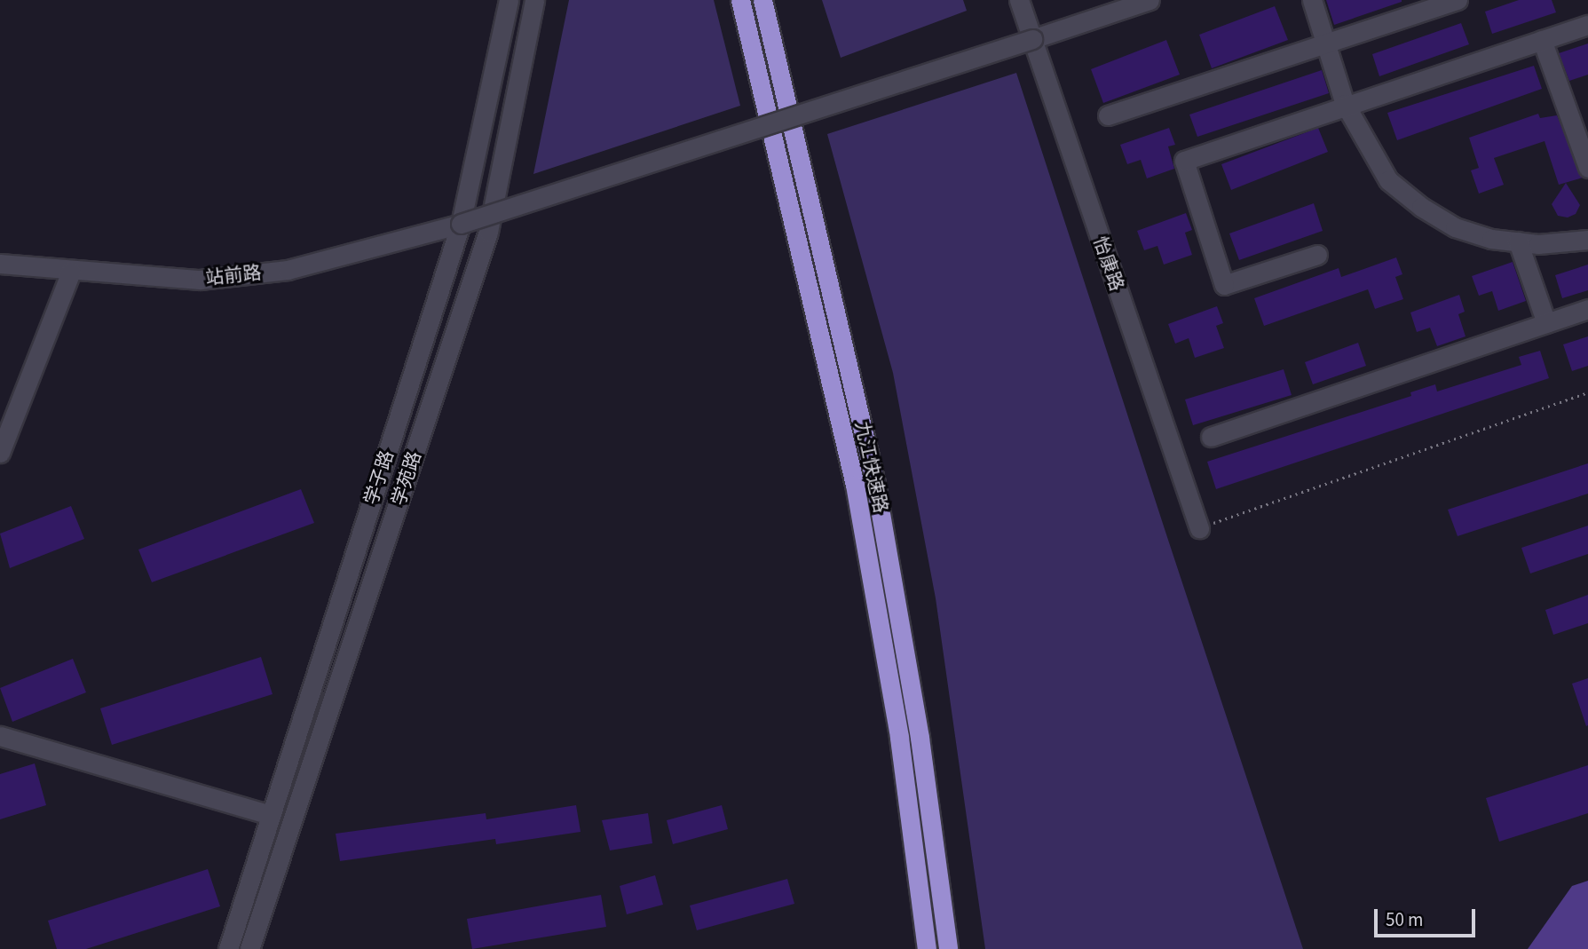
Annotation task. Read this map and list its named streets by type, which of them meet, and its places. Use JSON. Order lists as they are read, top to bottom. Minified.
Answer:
{"streets":{"highway":["九江快速路"],"street":["怡康路","站前路","学子路","学苑路"]},"crossings":[["怡康路","站前路"],["站前路","学子路"]],"scale_bar":"50 m"}
